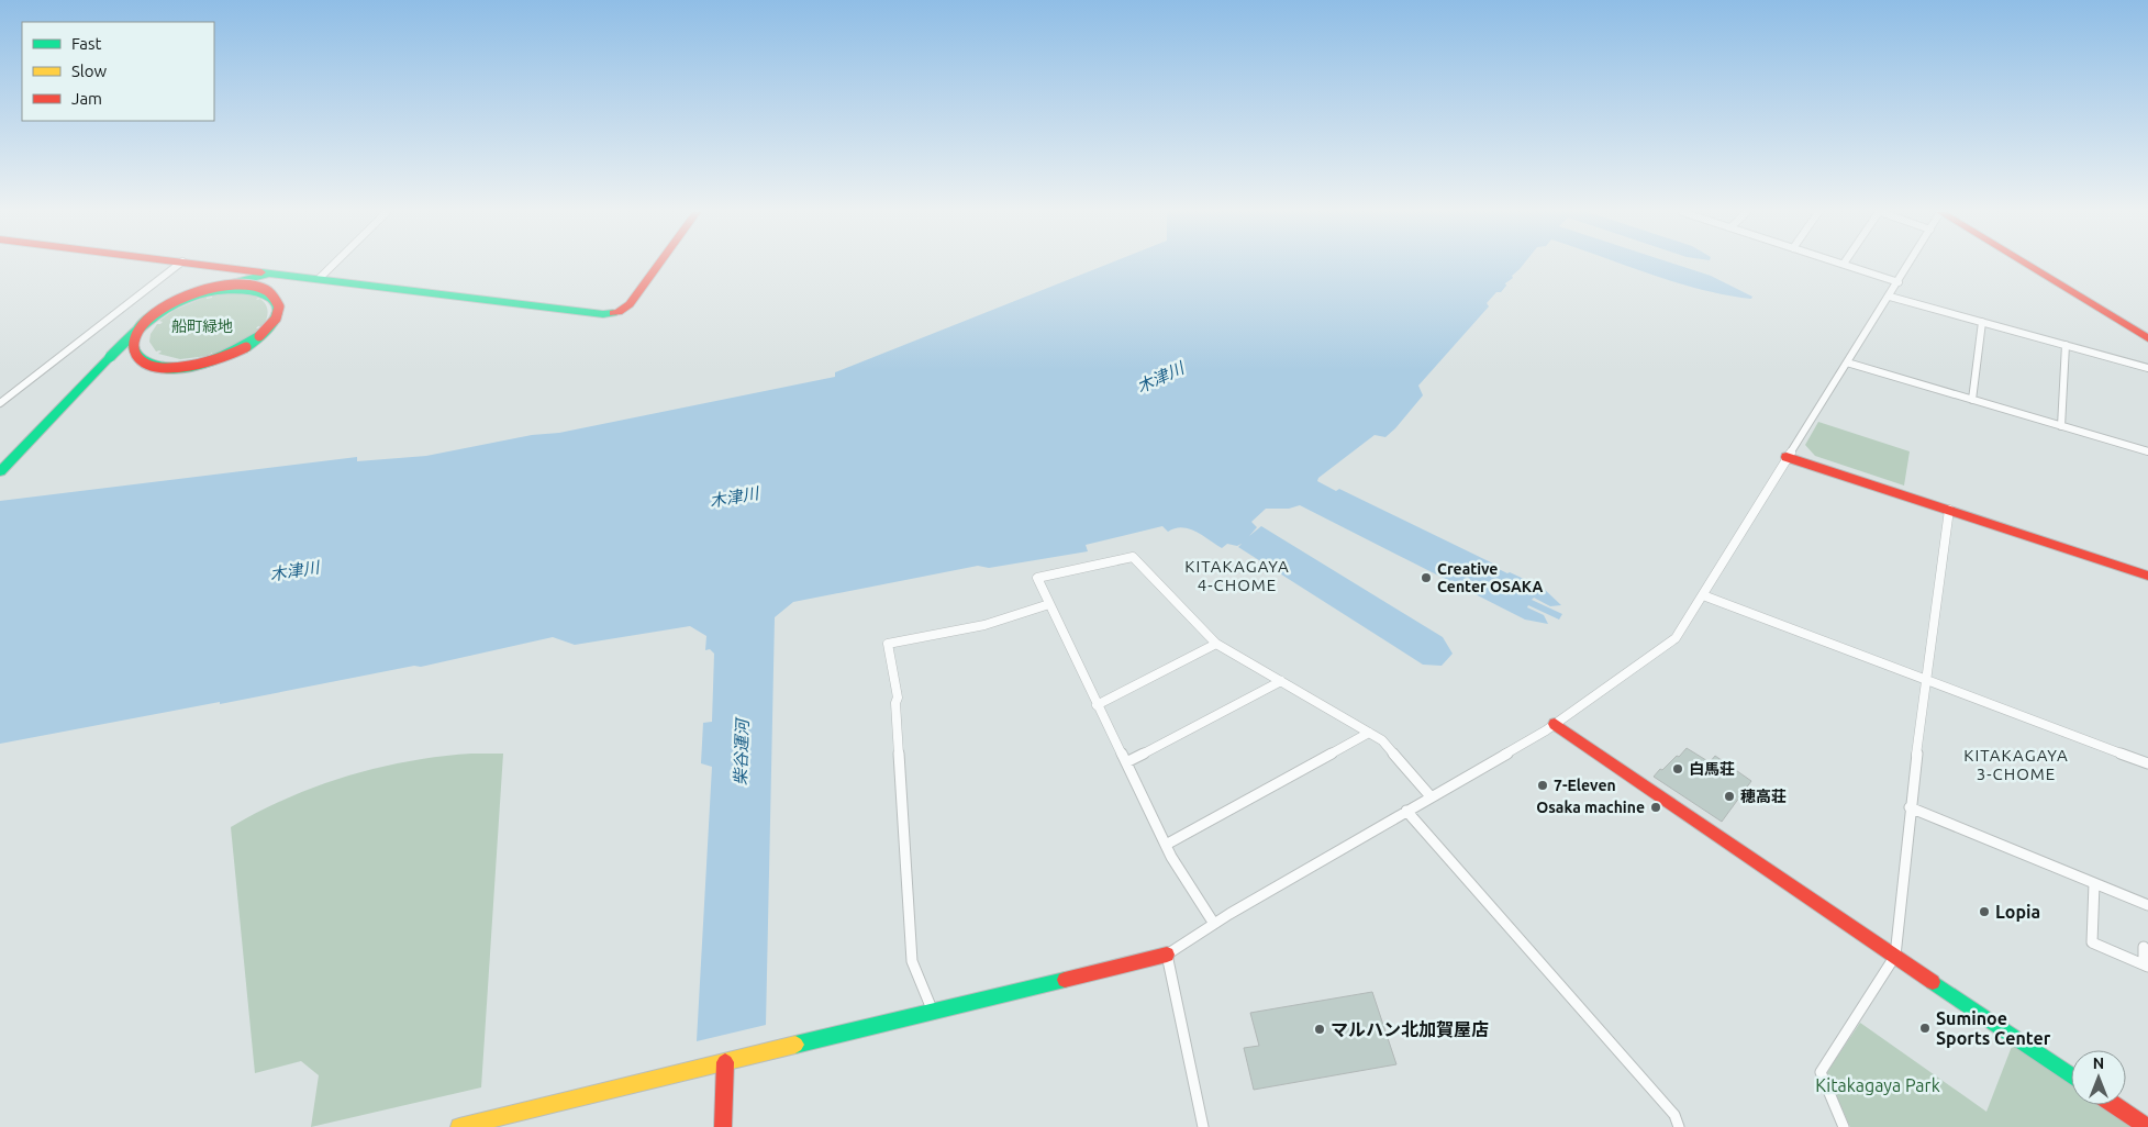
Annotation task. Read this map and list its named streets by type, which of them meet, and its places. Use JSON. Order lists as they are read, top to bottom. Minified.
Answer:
{"districts":["KITAKAGAYA 4-CHOME","KITAKAGAYA 3-CHOME"],"water":["木津川","柴谷運河"],"parks":["船町緑地","Kitakagaya Park"],"places":["Creative Center OSAKA","白馬荘","7-Eleven","穂高荘","Osaka machine","Lopia","Suminoe Sports Center","マルハン北加賀屋店"],"legend":["Fast","Slow","Jam"],"north":"top"}
